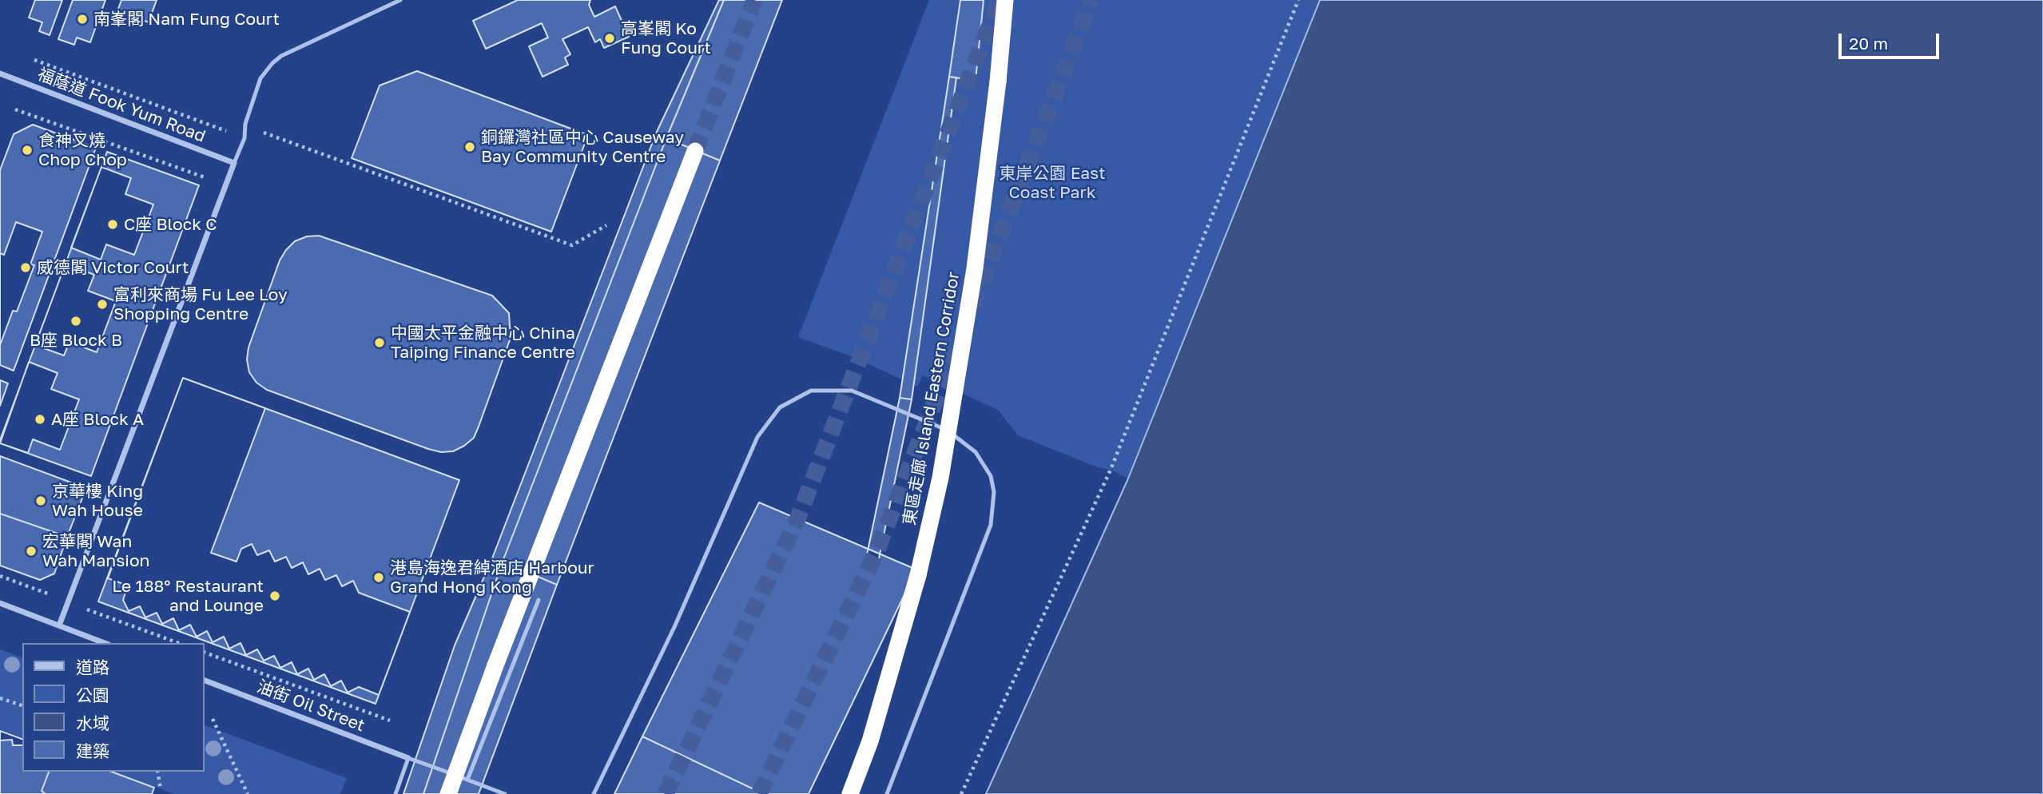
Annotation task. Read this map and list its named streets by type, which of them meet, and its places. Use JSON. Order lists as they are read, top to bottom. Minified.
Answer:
{"streets":{"highway":["東區走廊 Island Eastern Corridor"],"street":["福蔭道 Fook Yum Road","油街 Oil Street"]},"parks":["東岸公園 East Coast Park"],"places":["南峯閣 Nam Fung Court","高峯閣 Ko Fung Court","銅鑼灣社區中心 Causeway Bay Community Centre","食神叉燒 Chop Chop","C座 Block C","威德閣 Victor Court","富利來商場 Fu Lee Loy Shopping Centre","B座 Block B","中國太平金融中心 China Taiping Finance Centre","A座 Block A","京華樓 King Wah House","宏華閣 Wan Wah Mansion","港島海逸君綽酒店 Harbour Grand Hong Kong","Le 188° Restaurant and Lounge"],"legend":["道路","公園","水域","建築"],"scale_bar":"20 m"}
